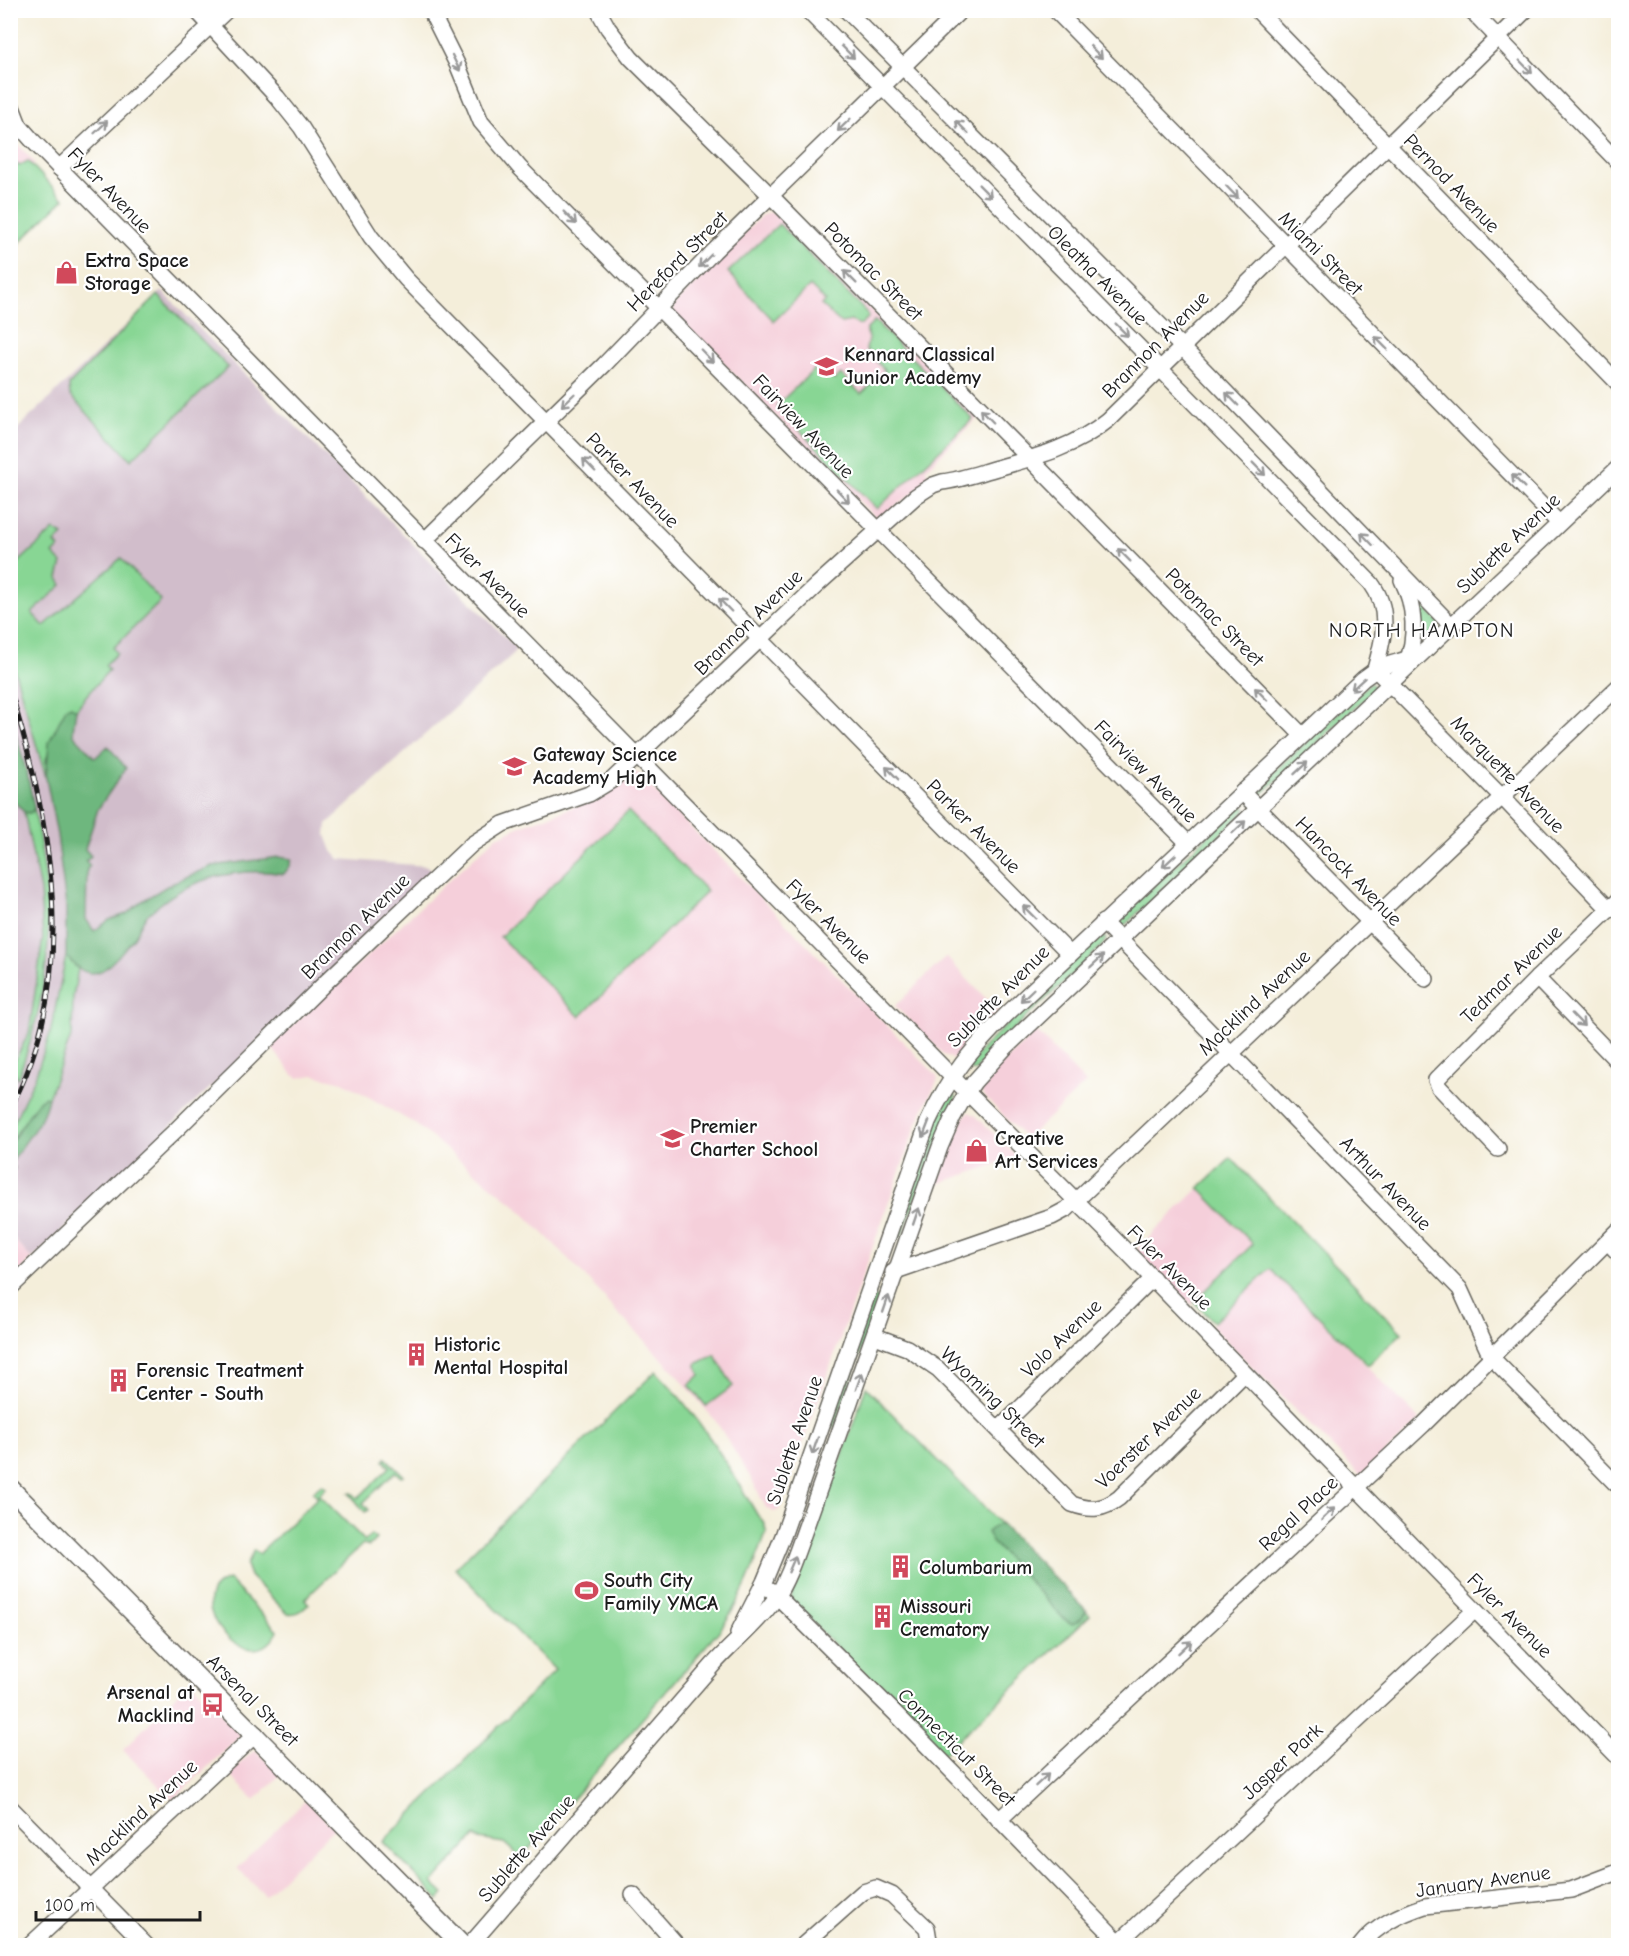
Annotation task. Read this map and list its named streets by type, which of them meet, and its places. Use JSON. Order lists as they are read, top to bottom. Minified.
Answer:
{"streets":{"main road":["Arsenal Street"],"street":["Pernod Avenue","Fyler Avenue","Miami Street","Hereford Street","Potomac Street","Oleatha Avenue","Brannon Avenue","Fairview Avenue","Parker Avenue","Sublette Avenue","Marquette Avenue","Hancock Avenue","Tedmar Avenue","Macklind Avenue","Arthur Avenue","Volo Avenue","Wyoming Street","Voerster Avenue","Regal Place","Connecticut Street","Jasper Park","January Avenue"]},"crossings":[["Pernod Avenue","Brannon Avenue"],["Fyler Avenue","Hereford Street"],["Fyler Avenue","Brannon Avenue"],["Fyler Avenue","Sublette Avenue"],["Fyler Avenue","Macklind Avenue"],["Fyler Avenue","Volo Avenue"],["Fyler Avenue","Voerster Avenue"],["Fyler Avenue","Regal Place"],["Fyler Avenue","Jasper Park"],["Miami Street","Brannon Avenue"],["Miami Street","Sublette Avenue"],["Hereford Street","Potomac Street"],["Hereford Street","Oleatha Avenue"],["Hereford Street","Fairview Avenue"],["Hereford Street","Parker Avenue"],["Potomac Street","Brannon Avenue"],["Potomac Street","Sublette Avenue"],["Oleatha Avenue","Brannon Avenue"],["Oleatha Avenue","Sublette Avenue"],["Oleatha Avenue","Marquette Avenue"],["Brannon Avenue","Fairview Avenue"],["Brannon Avenue","Parker Avenue"],["Fairview Avenue","Sublette Avenue"],["Parker Avenue","Sublette Avenue"],["Sublette Avenue","Marquette Avenue"],["Sublette Avenue","Hancock Avenue"],["Sublette Avenue","Macklind Avenue"],["Sublette Avenue","Arthur Avenue"],["Sublette Avenue","Wyoming Street"],["Sublette Avenue","Connecticut Street"],["Marquette Avenue","Tedmar Avenue"],["Marquette Avenue","Macklind Avenue"],["Hancock Avenue","Macklind Avenue"],["Macklind Avenue","Arthur Avenue"],["Macklind Avenue","Arsenal Street"],["Arthur Avenue","Regal Place"],["Volo Avenue","Wyoming Street"],["Wyoming Street","Voerster Avenue"],["Regal Place","Connecticut Street"],["Connecticut Street","Jasper Park"]],"one_way":["Hereford Street","Potomac Street","Fairview Avenue","Parker Avenue","Regal Place"],"districts":["NORTH HAMPTON"],"places":{"shop":["Extra Space Storage","Creative Art Services"],"school or university":["Kennard Classical Junior Academy","Gateway Science Academy High","Premier Charter School"],"building":["Historic Mental Hospital","Forensic Treatment Center - South","Columbarium","Missouri Crematory"],"sports":["South City Family YMCA"],"bus stop":["Arsenal at Macklind"]},"scale_bar":"100 m"}
